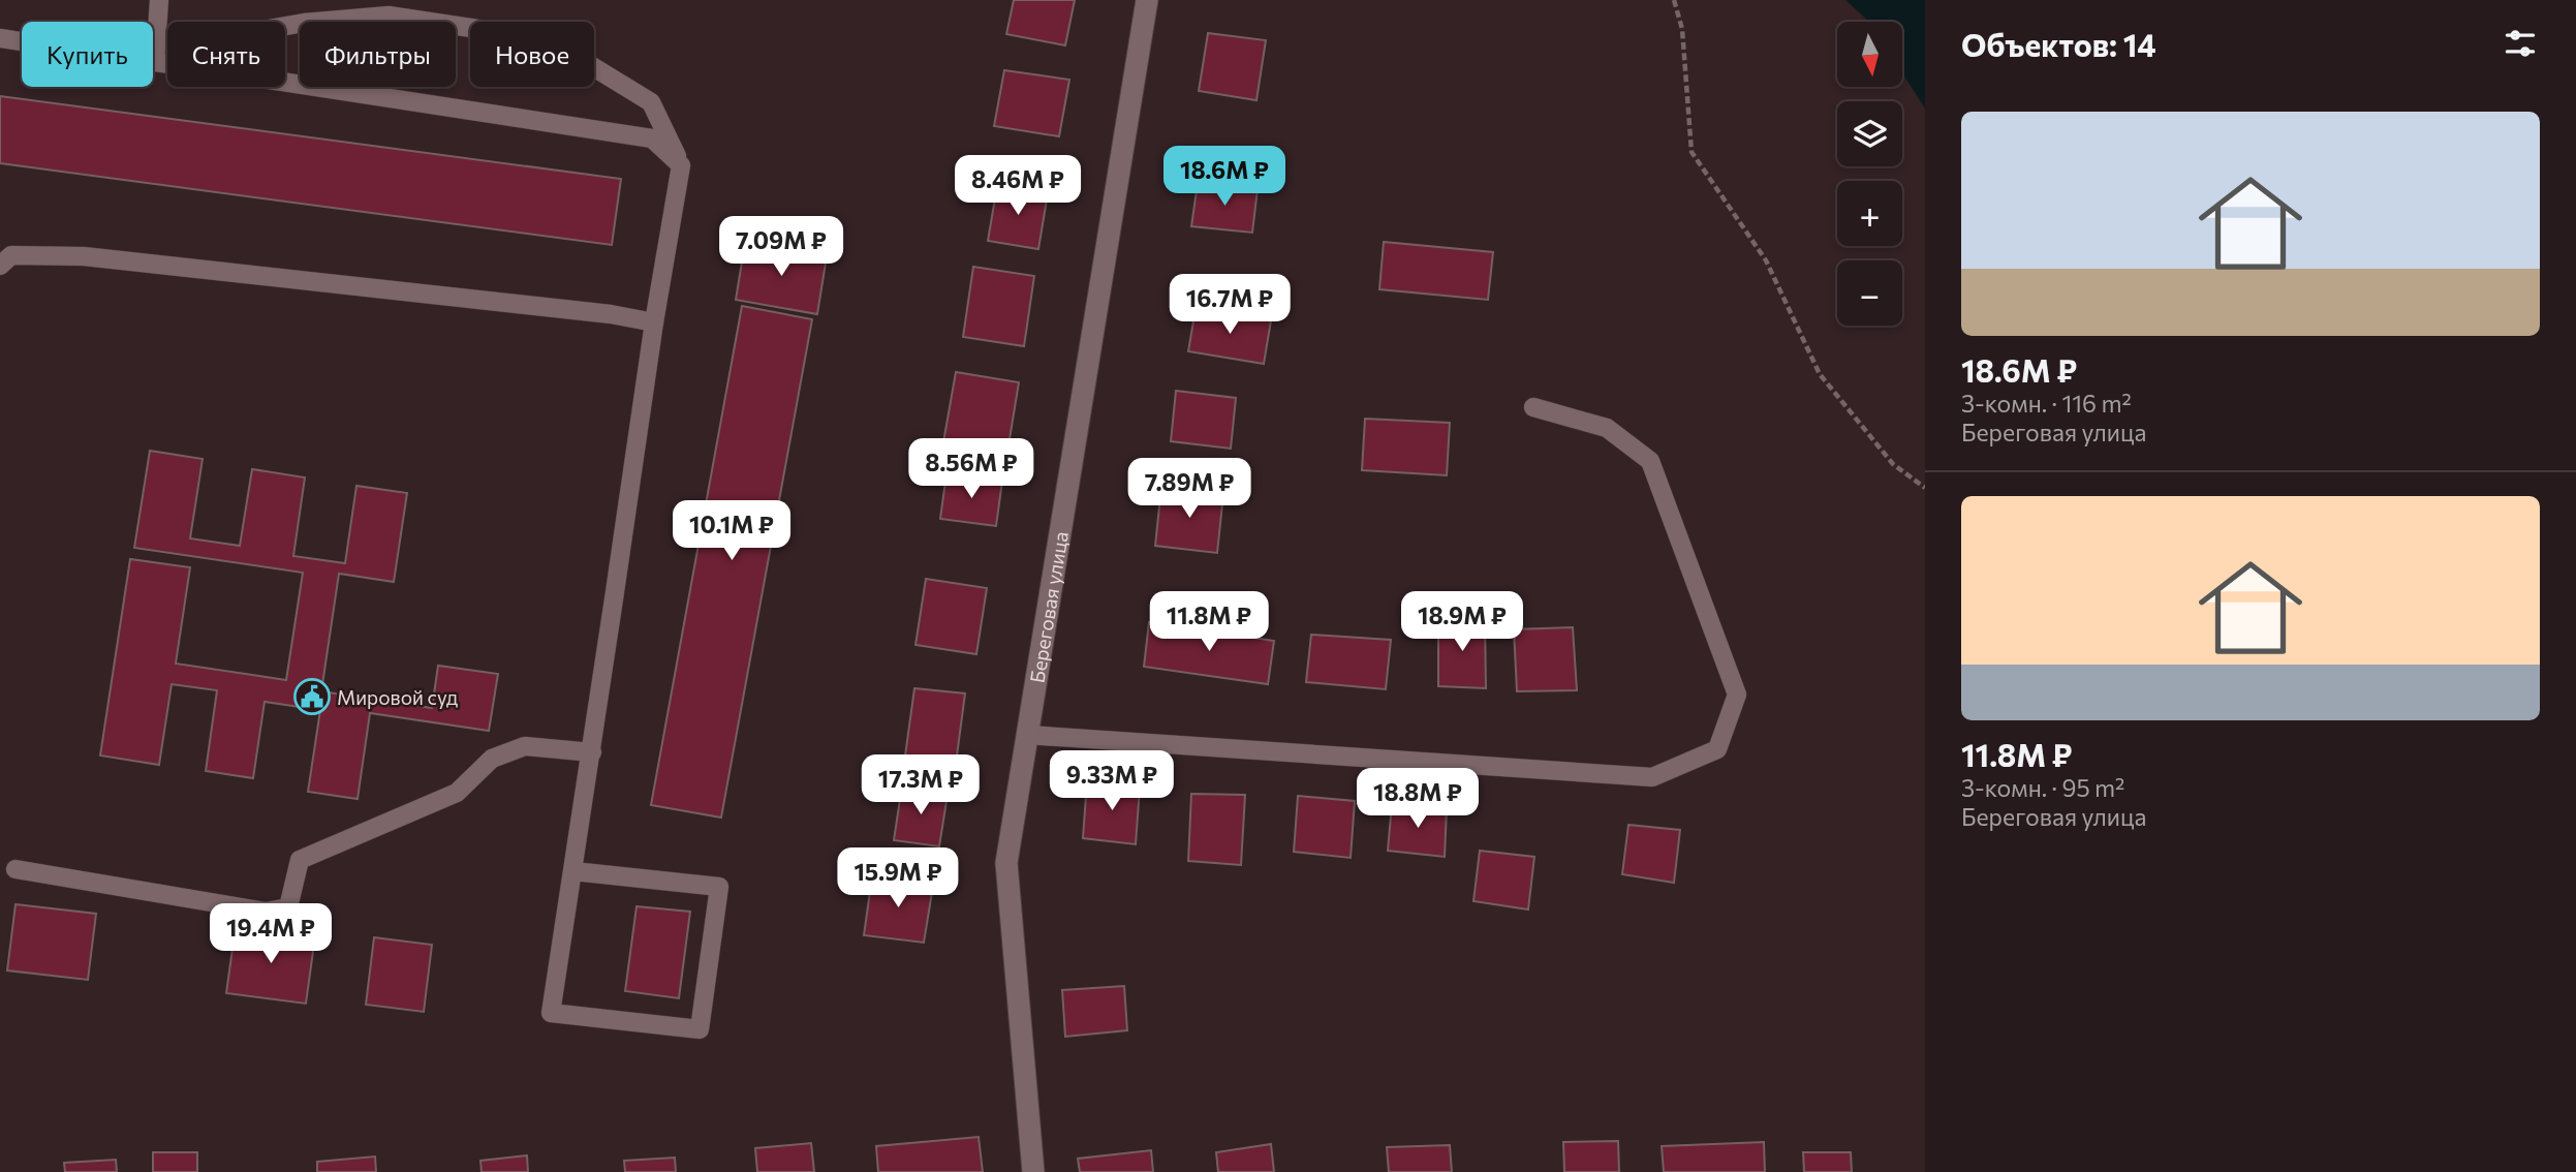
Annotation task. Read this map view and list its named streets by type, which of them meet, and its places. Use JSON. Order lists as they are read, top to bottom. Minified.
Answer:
{"streets":{"street":["Береговая улица"]},"places":{"public building":["Мировой суд"]},"north":"bottom","page":{"heading":"Объектов: 14","map_buttons":["+","−"],"chip":["Купить","Снять","Фильтры","Новое"],"list":[{"name":"18.6M ₽","note":"3-комн. · 116 m² · Береговая улица"},{"name":"11.8M ₽","note":"3-комн. · 95 m² · Береговая улица"}],"price":["18.6M ₽","8.46M ₽","7.09M ₽","16.7M ₽","8.56M ₽","7.89M ₽","10.1M ₽","11.8M ₽","18.9M ₽","9.33M ₽","17.3M ₽","18.8M ₽","15.9M ₽","19.4M ₽"]}}
